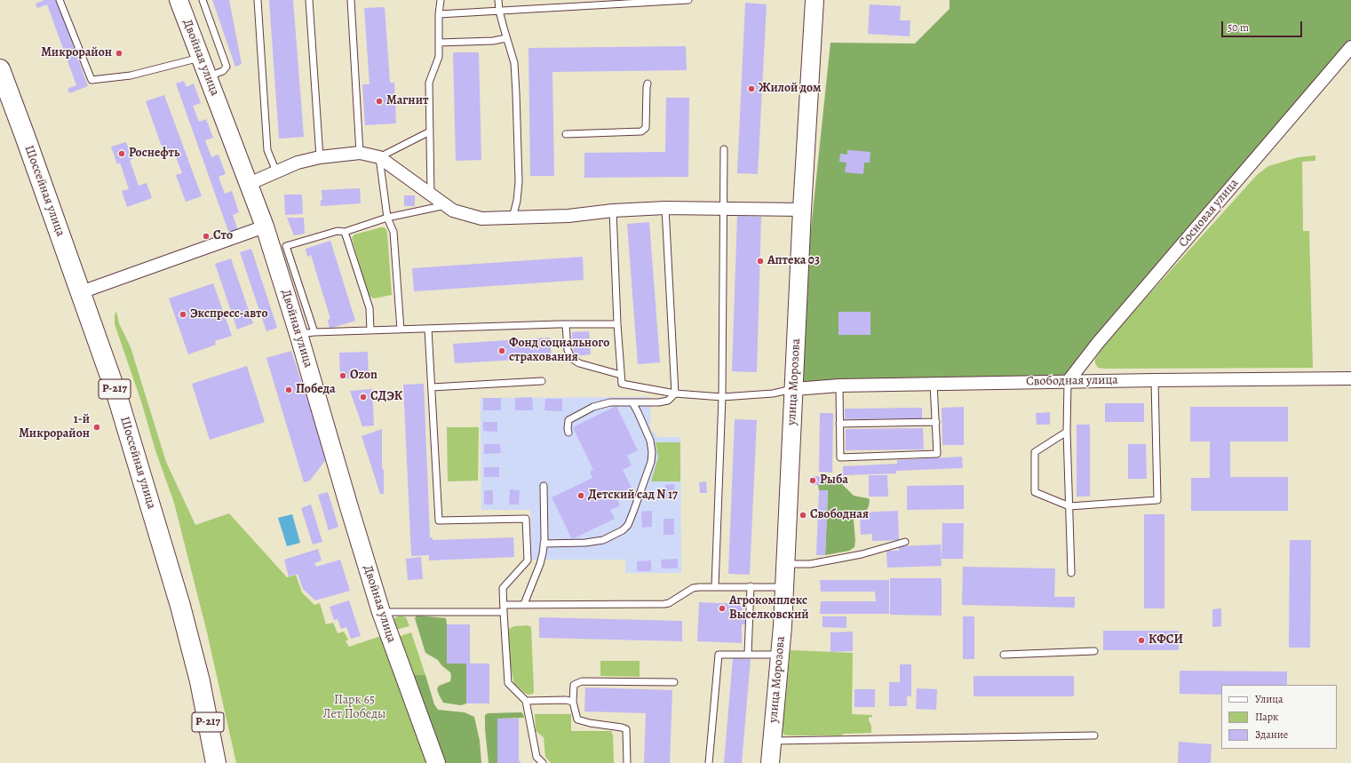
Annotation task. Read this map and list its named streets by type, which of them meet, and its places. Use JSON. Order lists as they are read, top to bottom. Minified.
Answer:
{"streets":{"highway":["Шоссейная улица","Р-217"],"street":["Двойная улица","Сосновая улица","Свободная улица","улица Морозова"]},"crossings":[["Сосновая улица","Свободная улица"],["Свободная улица","улица Морозова"]],"parks":["Парк 65 Лет Победы"],"places":["Микрорайон","Жилой дом","Магнит","Роснефть","Сто","Аптека 03","Экспресс-авто","Фонд социального страхования","Ozon","Победа","СДЭК","1-й Микрорайон","Рыба","Детский сад N 17","Свободная","Агрокомплекс Выселковский","КФСИ"],"legend":["Улица","Парк","Здание"],"scale_bar":"50 m"}
